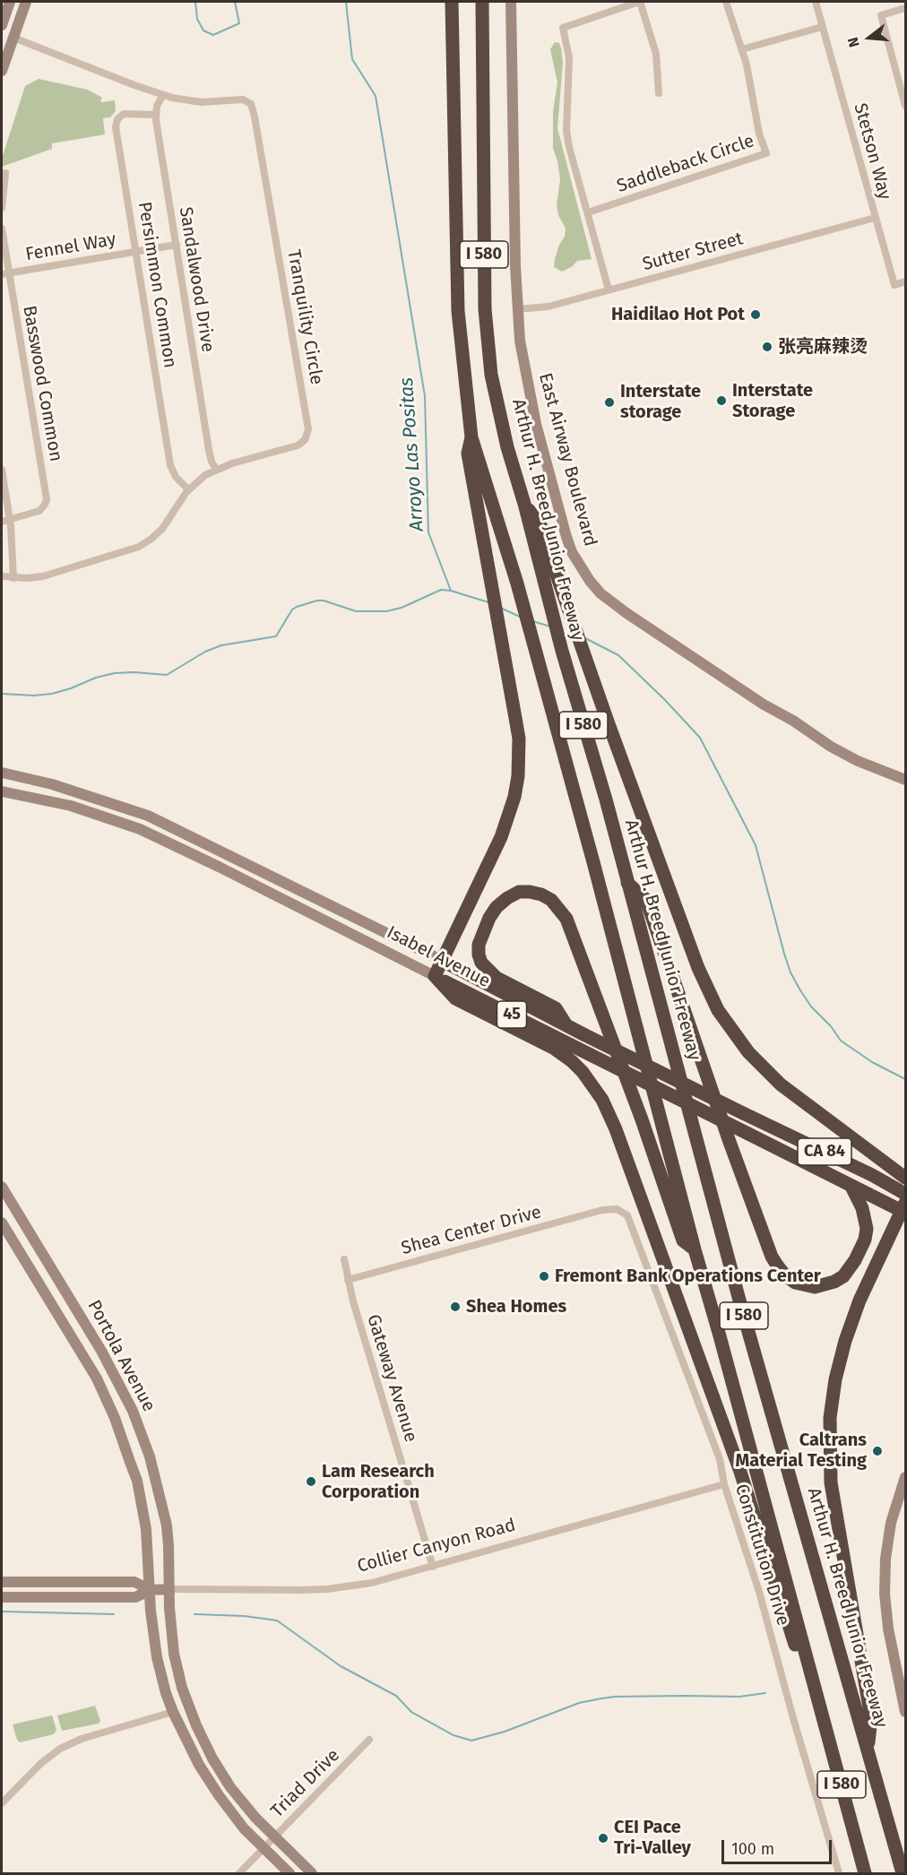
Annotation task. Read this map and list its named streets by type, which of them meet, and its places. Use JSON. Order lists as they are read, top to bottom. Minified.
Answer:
{"streets":{"highway":["I 580","Arthur H. Breed Junior Freeway","Isabel Avenue","45","CA 84"],"main road":["East Airway Boulevard","Portola Avenue","Collier Canyon Road"],"street":["Stetson Way","Saddleback Circle","Fennel Way","Sutter Street","Sandalwood Drive","Persimmon Common","Tranquility Circle","Basswood Common","Shea Center Drive","Gateway Avenue","Constitution Drive","Triad Drive"]},"crossings":[["Stetson Way","Sutter Street"],["Fennel Way","Sandalwood Drive"],["Fennel Way","Persimmon Common"],["Fennel Way","Basswood Common"],["Sutter Street","East Airway Boulevard"],["Sandalwood Drive","Persimmon Common"],["Sandalwood Drive","Tranquility Circle"],["Persimmon Common","Tranquility Circle"],["Shea Center Drive","Gateway Avenue"],["Shea Center Drive","Constitution Drive"],["Portola Avenue","Collier Canyon Road"],["Portola Avenue","Triad Drive"],["Gateway Avenue","Collier Canyon Road"],["Collier Canyon Road","Constitution Drive"]],"water":["Arroyo Las Positas"],"places":["Haidilao Hot Pot","张亮麻辣烫","Interstate Storage","Interstate storage","Fremont Bank Operations Center","Shea Homes","Caltrans Material Testing","Lam Research Corporation","CEI Pace Tri-Valley"],"scale_bar":"100 m","north":"left"}
